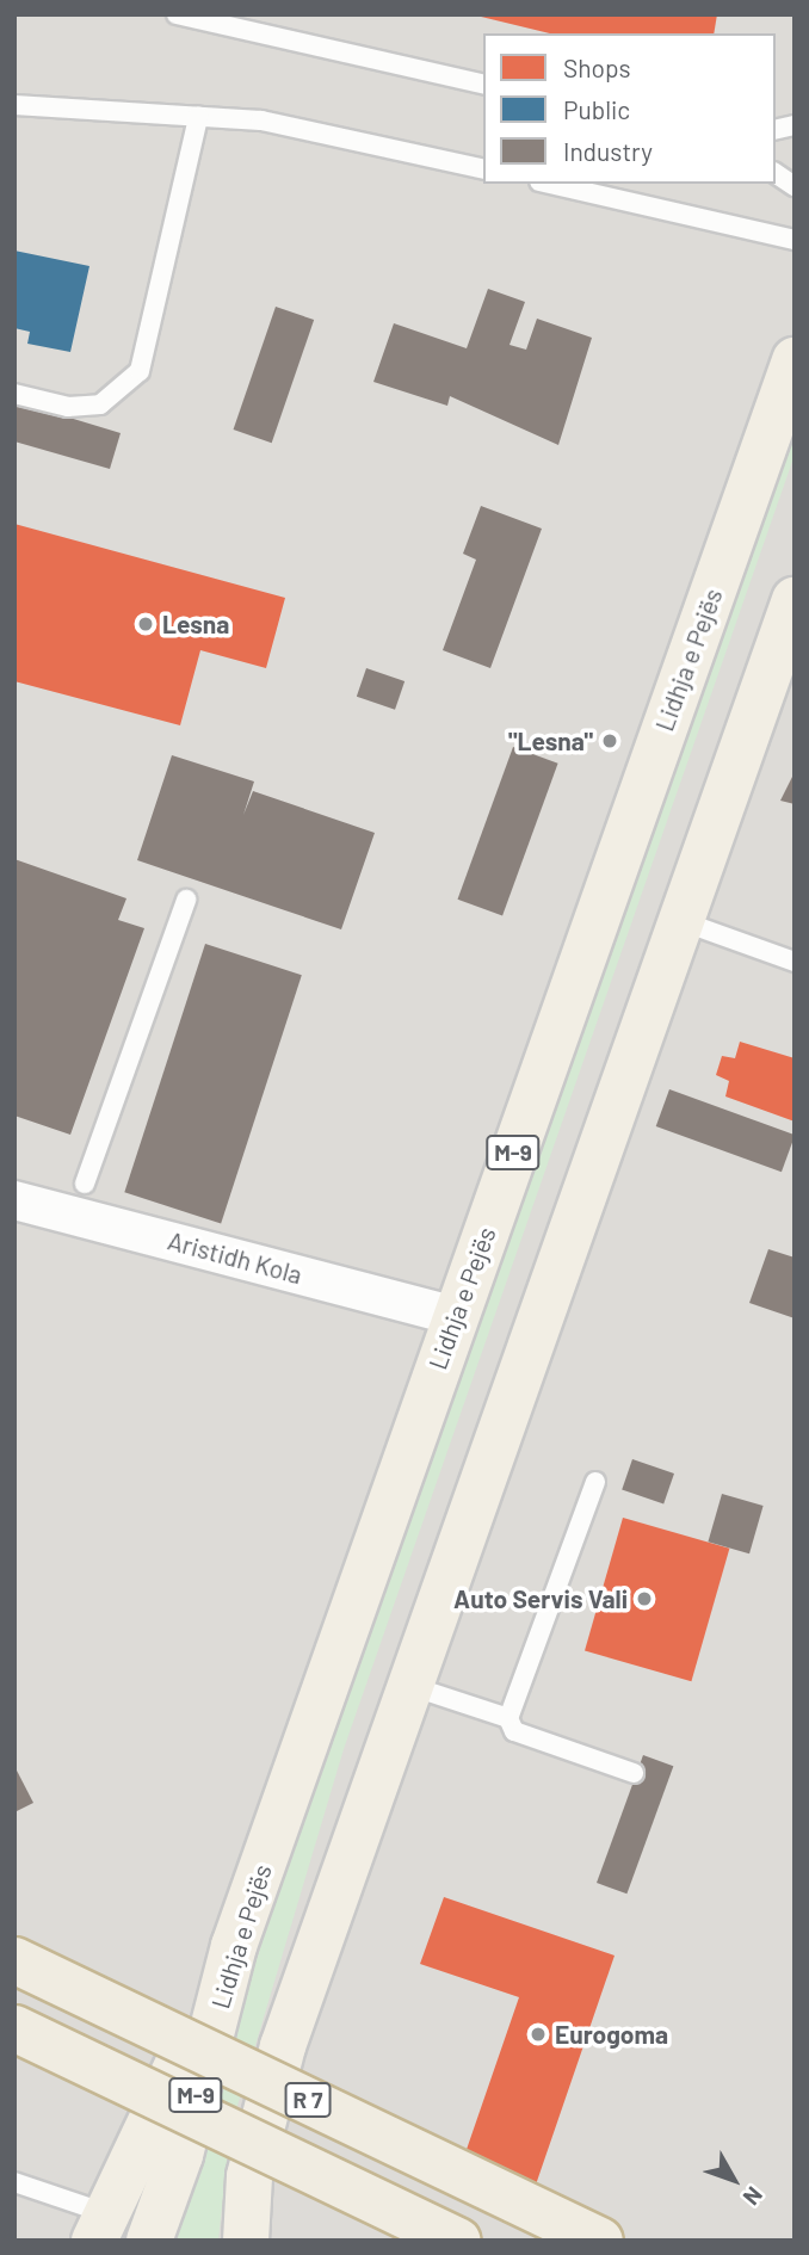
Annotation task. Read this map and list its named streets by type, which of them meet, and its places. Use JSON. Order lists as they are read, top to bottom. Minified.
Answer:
{"streets":{"highway":["Lidhja e Pejës","M-9","R 7"],"street":["Aristidh Kola"]},"crossings":[["Lidhja e Pejës","Aristidh Kola"]],"places":["Lesna","\"Lesna\"","Auto Servis Vali","Eurogoma"],"legend":["Shops","Public","Industry"],"north":"bottom right"}
